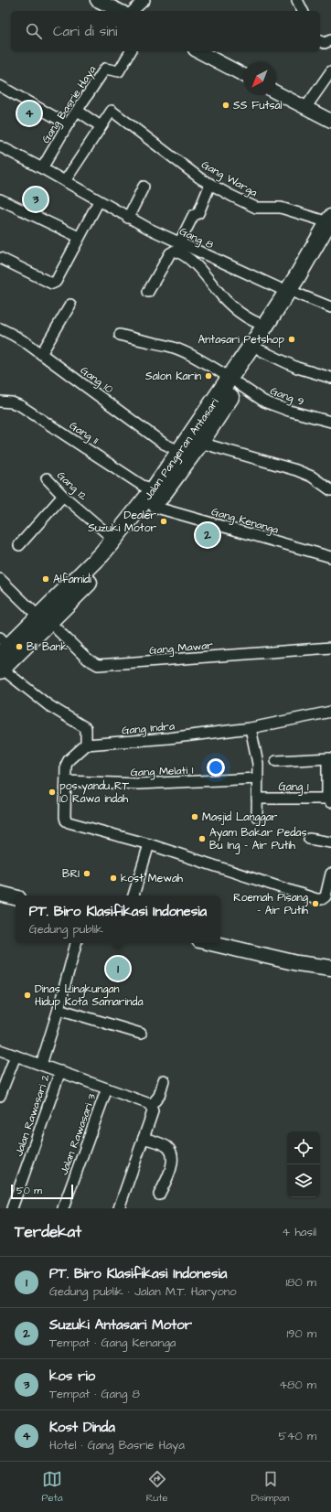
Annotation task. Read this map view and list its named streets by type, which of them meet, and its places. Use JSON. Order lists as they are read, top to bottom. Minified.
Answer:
{"streets":{"highway":["Jalan Pangeran Antasari"],"street":["Gang Basrie Haya","Gang Warga","Gang 8","Gang 10","Gang 9","Gang 11","Gang 12","Gang Kenanga","Gang Mawar","Gang Indra","Gang Melati 1","Gang 1","Jalan Rawasari 2","Jalan Rawasari 3"]},"crossings":[["Gang Basrie Haya","Gang 8"],["Gang Warga","Jalan Pangeran Antasari"],["Gang 8","Jalan Pangeran Antasari"],["Gang 10","Jalan Pangeran Antasari"],["Gang 9","Jalan Pangeran Antasari"],["Gang 11","Jalan Pangeran Antasari"],["Jalan Pangeran Antasari","Gang 12"],["Jalan Pangeran Antasari","Gang Kenanga"],["Jalan Pangeran Antasari","Gang Mawar"]],"places":["SS Futsal","Antasari Petshop","Salon Karin","Dealer Suzuki Motor","Alfamidi","BII Bank","pos yandu RT 10 Rawa indah","Masjid Langgar","Ayam Bakar Pedas Bu Ing - Air Putih","BRI","kost Mewah","Roemah Pisang - Air Putih","Dinas Lingkungan Hidup Kota Samarinda"],"scale_bar":"50 m","north":"bottom left","page":{"search":"Cari di sini","pins":["4","3","2","1"],"popup":["PT. Biro Klasifikasi Indonesia","Gedung publik"],"scale":"50 m","heading":["Terdekat","4 hasil"],"list":[{"mark":"1","name":"PT. Biro Klasifikasi Indonesia","note":"Gedung publik · Jalan M.T. Haryono","value":"180 m"},{"mark":"2","name":"Suzuki Antasari Motor","note":"Tempat · Gang Kenanga","value":"190 m"},{"mark":"3","name":"kos rio","note":"Tempat · Gang 8","value":"480 m"},{"mark":"4","name":"Kost Dinda","note":"Hotel · Gang Basrie Haya","value":"540 m"}],"nav":["Peta","Rute","Disimpan"]}}
